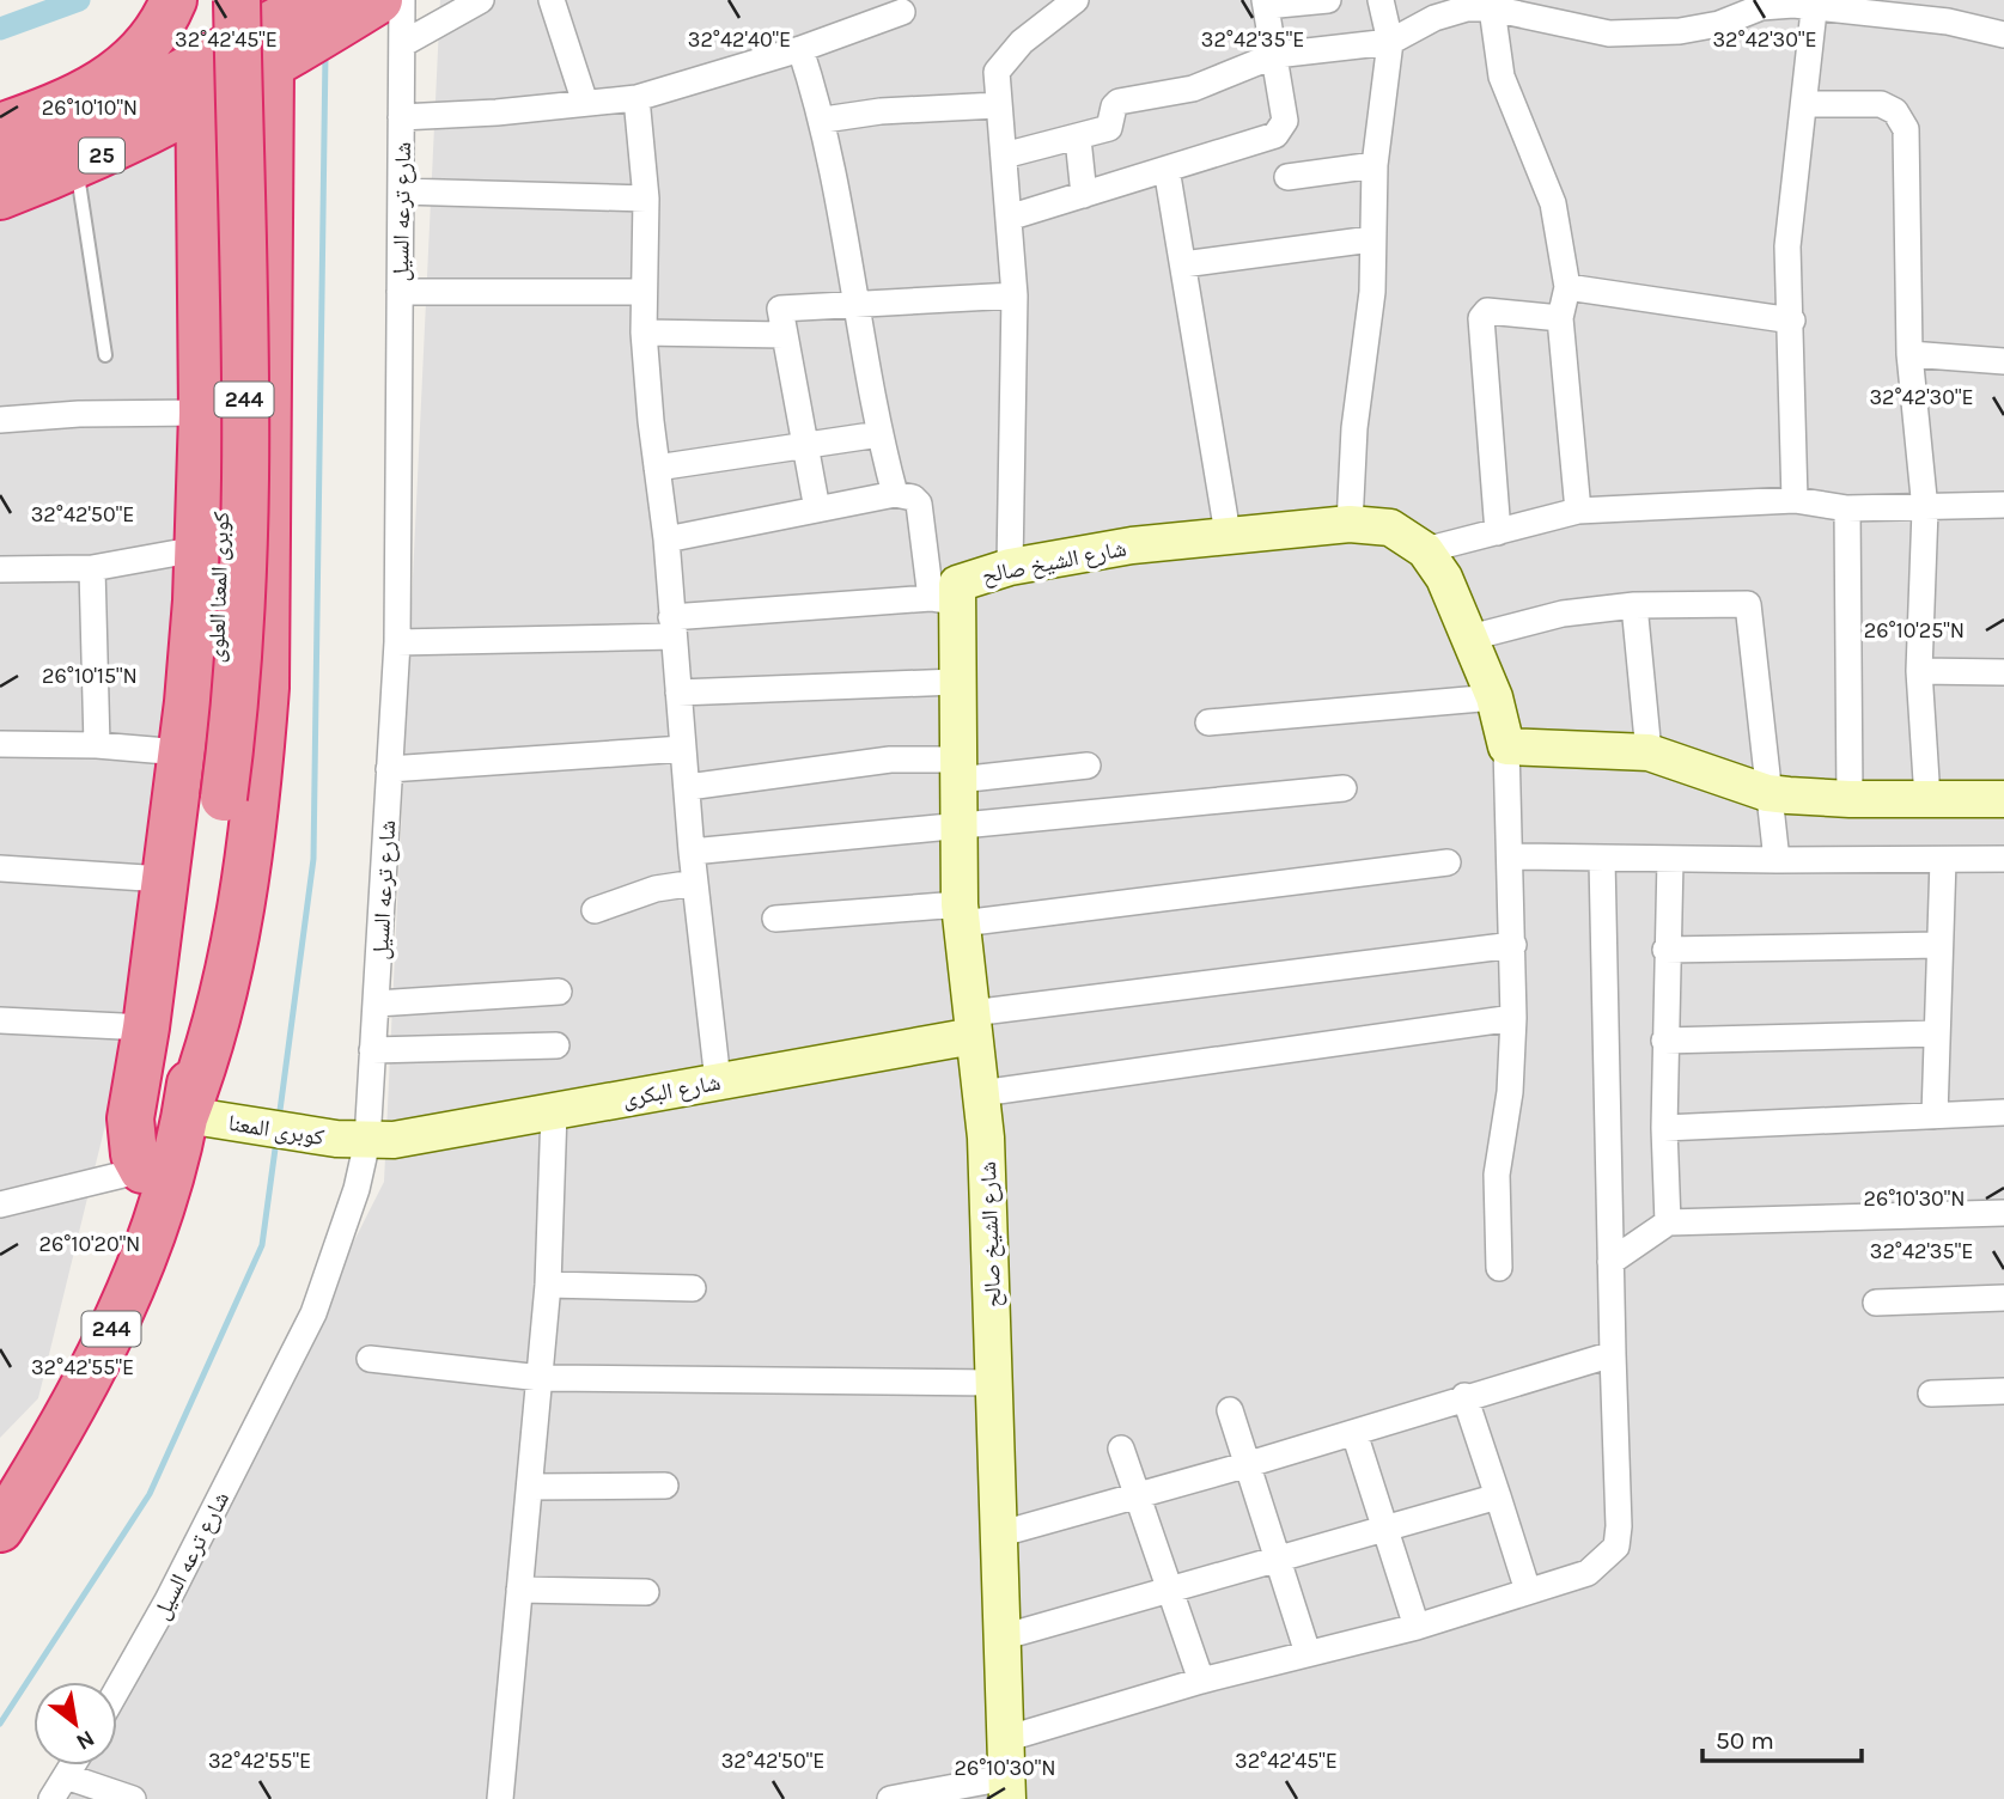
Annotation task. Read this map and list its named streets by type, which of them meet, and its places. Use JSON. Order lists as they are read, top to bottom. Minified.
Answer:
{"streets":{"highway":["25","244","كوبرى المعنا العلوى"],"street":["شارع ترعه السيل","شارع الشيخ صالح","شارع البكرى","كوبرى المعنا"]},"crossings":[["25","كوبرى المعنا العلوى"],["شارع ترعه السيل","شارع البكرى"],["شارع ترعه السيل","كوبرى المعنا"],["244","كوبرى المعنا العلوى"],["244","كوبرى المعنا"],["شارع الشيخ صالح","شارع البكرى"],["كوبرى المعنا العلوى","كوبرى المعنا"],["شارع البكرى","كوبرى المعنا"]],"scale_bar":"50 m","north":"bottom right","coordinates":["32°42'45\"E","32°42'40\"E","32°42'35\"E","32°42'30\"E","26°10'10\"N","32°42'50\"E","26°10'25\"N","26°10'15\"N","26°10'30\"N","26°10'20\"N","32°42'55\"E"]}
